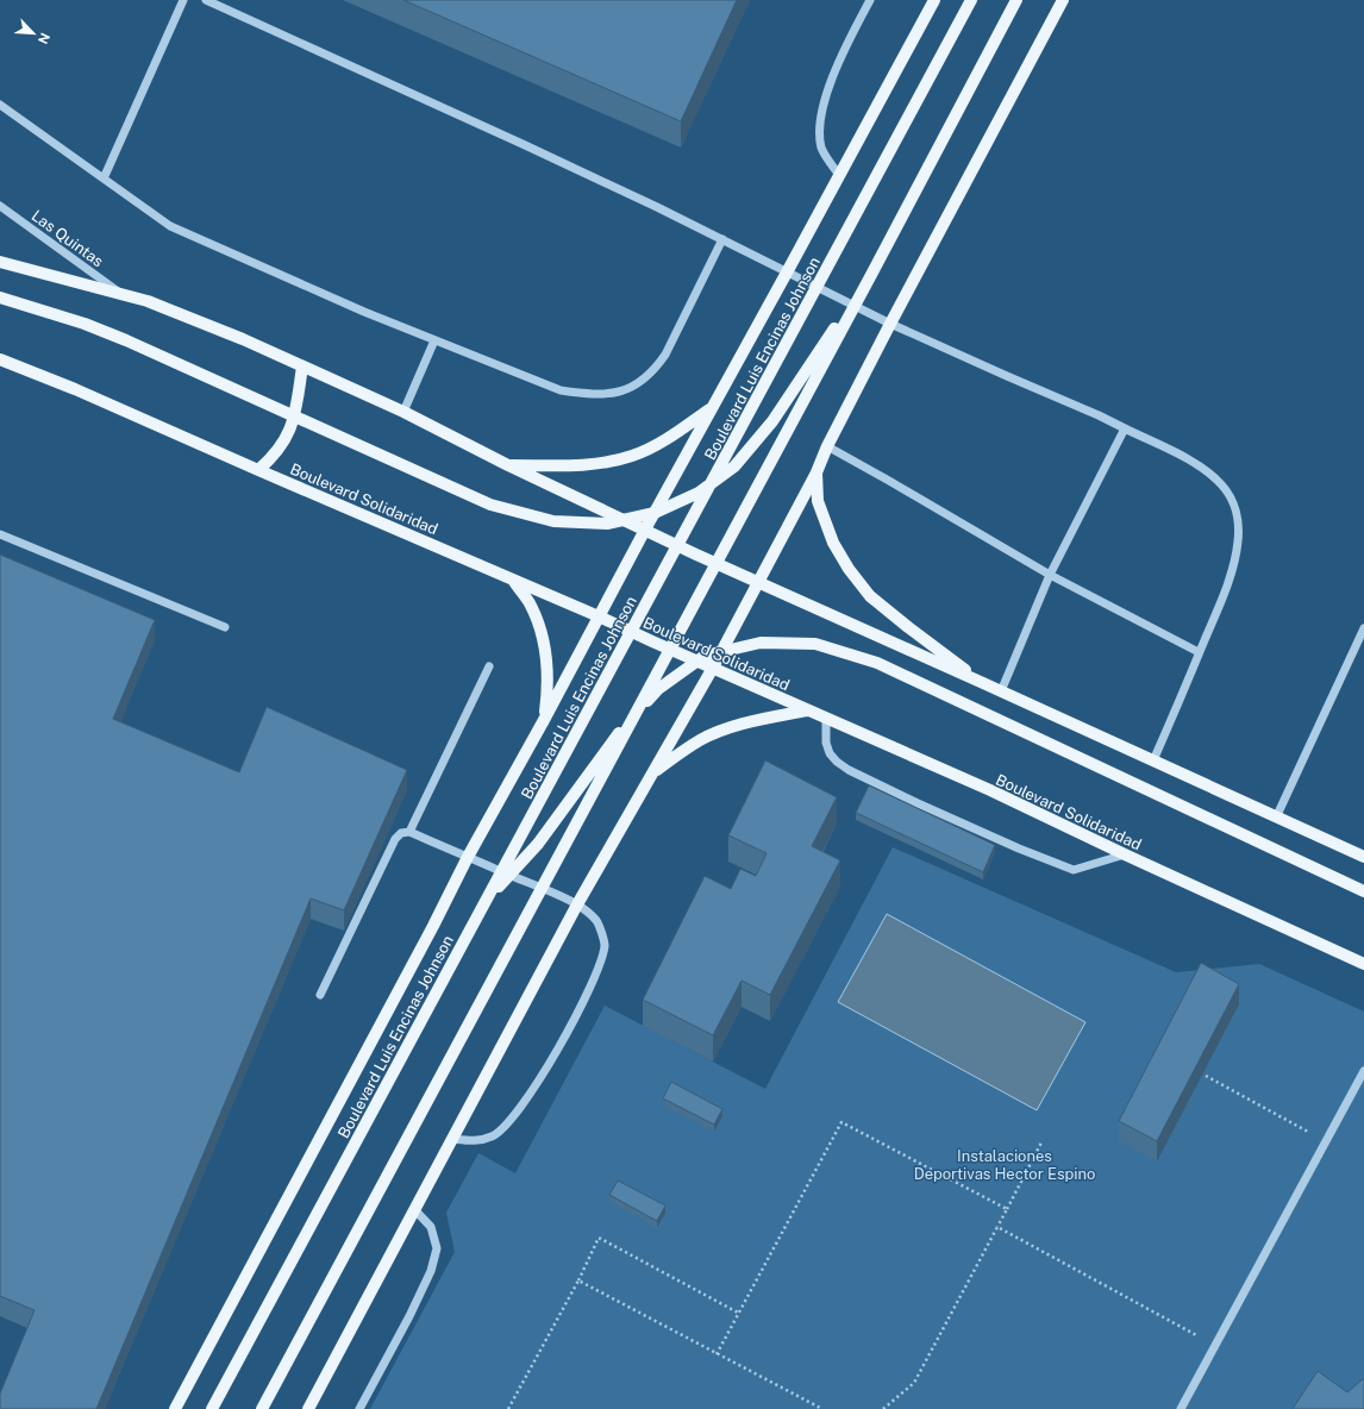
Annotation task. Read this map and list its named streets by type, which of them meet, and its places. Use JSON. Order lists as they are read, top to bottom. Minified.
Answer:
{"streets":{"main road":["Boulevard Luis Encinas Johnson","Boulevard Solidaridad"],"street":["Las Quintas"]},"parks":["Instalaciones Deportivas Hector Espino"],"north":"bottom right"}
